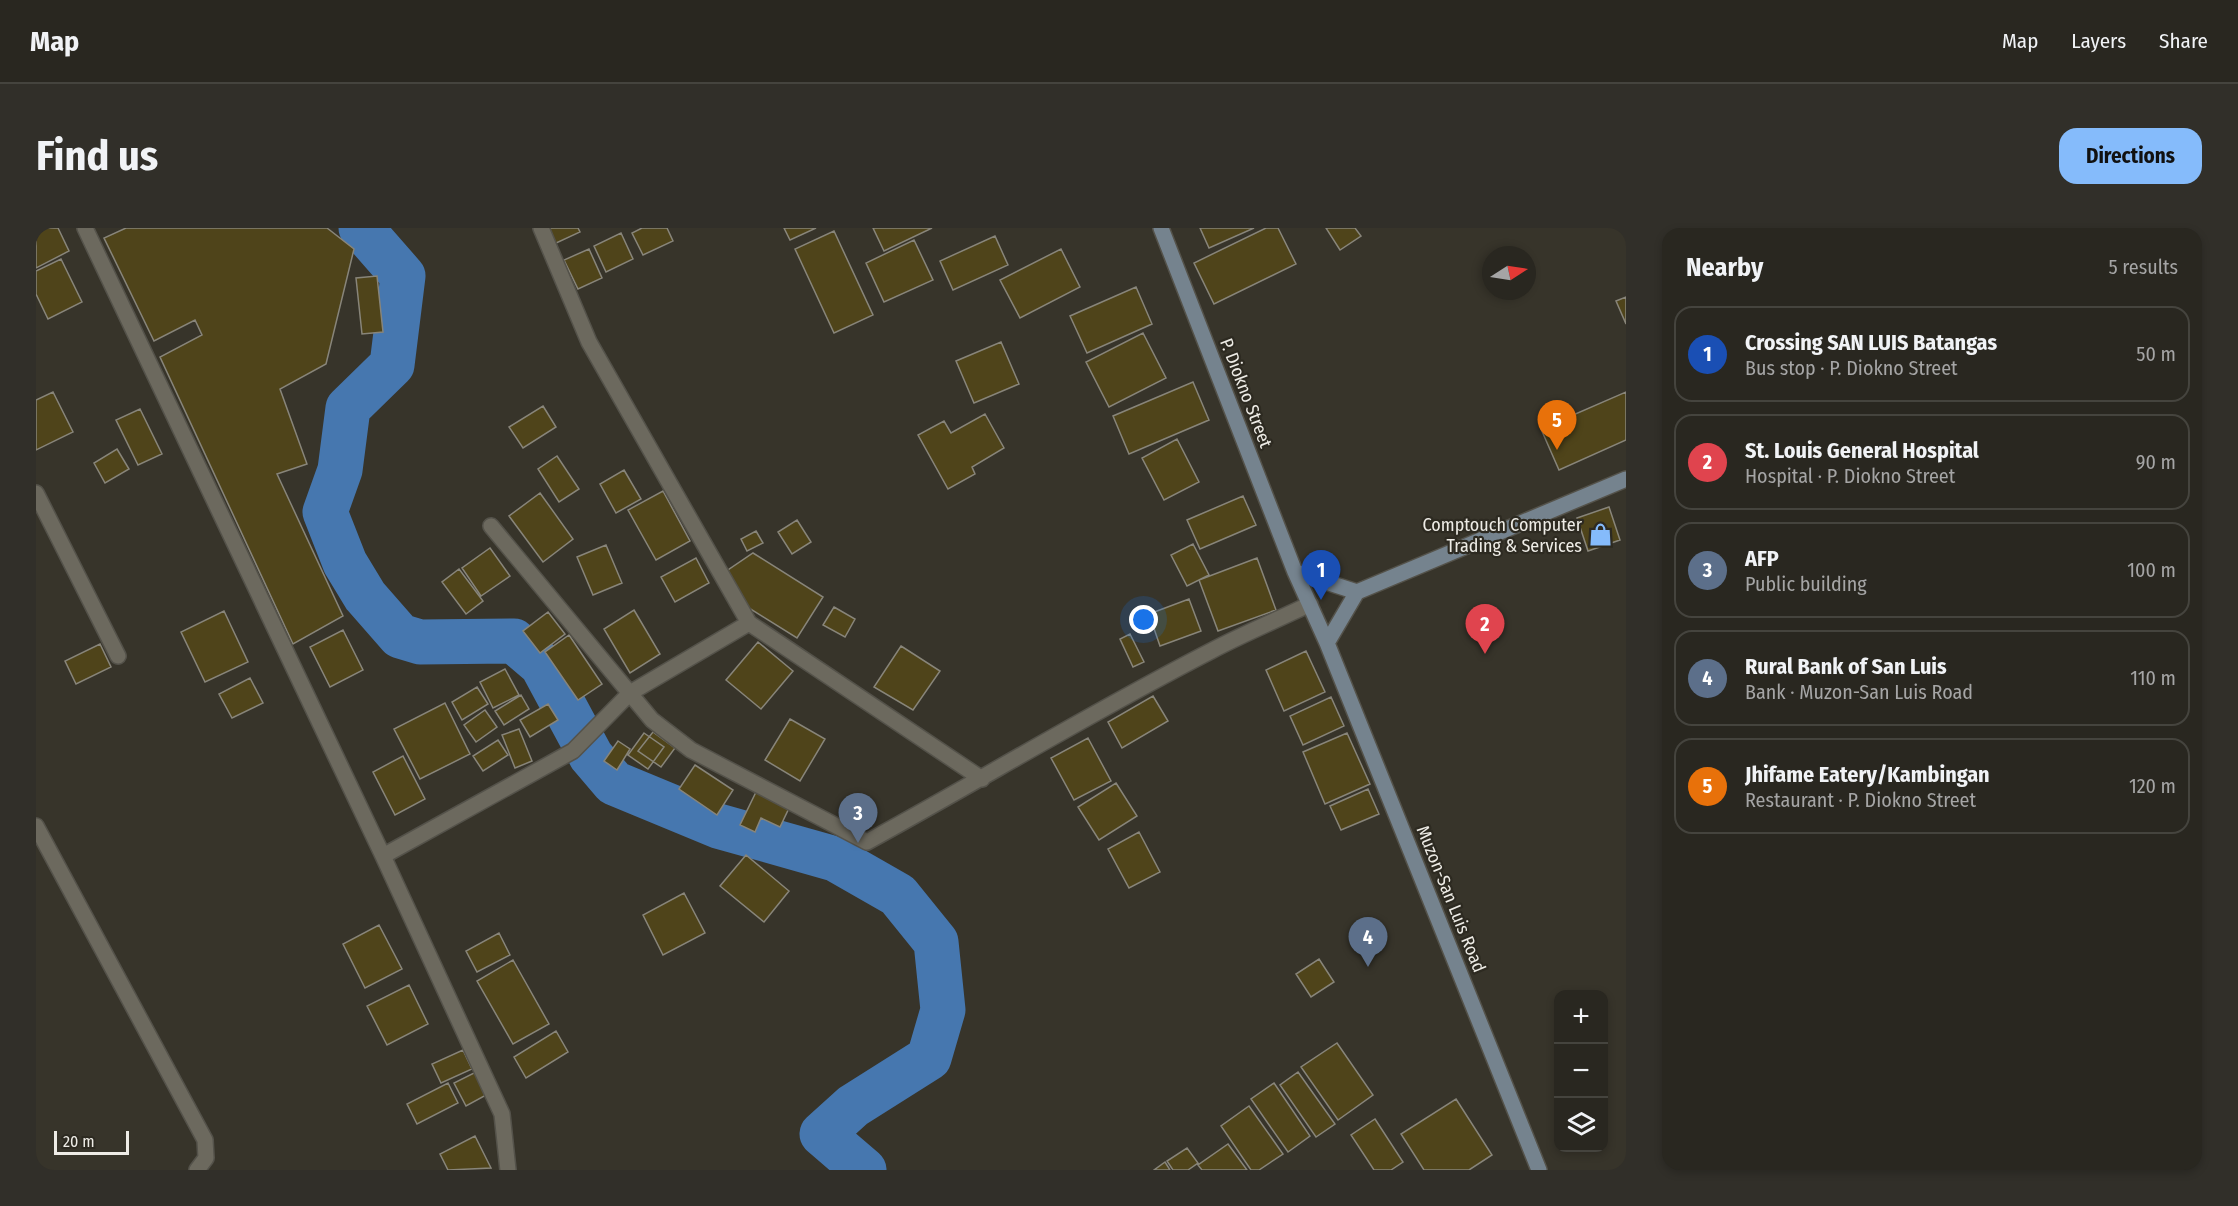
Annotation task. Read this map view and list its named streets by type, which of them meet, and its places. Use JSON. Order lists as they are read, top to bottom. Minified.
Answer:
{"streets":{"main road":["P. Diokno Street","Muzon-San Luis Road"]},"crossings":[["P. Diokno Street","Muzon-San Luis Road"]],"places":{"shop":["Comptouch Computer Trading & Services"]},"scale_bar":"20 m","north":"right","page":{"header":"Map","nav":["Map","Layers","Share"],"buttons":"Directions","title":"Find us","heading":["Nearby","5 results"],"list":[{"mark":"1","name":"Crossing SAN LUIS Batangas","note":"Bus stop · P. Diokno Street","value":"50 m"},{"mark":"2","name":"St. Louis General Hospital","note":"Hospital · P. Diokno Street","value":"90 m"},{"mark":"3","name":"AFP","note":"Public building","value":"100 m"},{"mark":"4","name":"Rural Bank of San Luis","note":"Bank · Muzon-San Luis Road","value":"110 m"},{"mark":"5","name":"Jhifame Eatery/Kambingan","note":"Restaurant · P. Diokno Street","value":"120 m"}],"pins":["5","1","2","3","4"],"map_buttons":["+","−"],"scale":"20 m"}}
